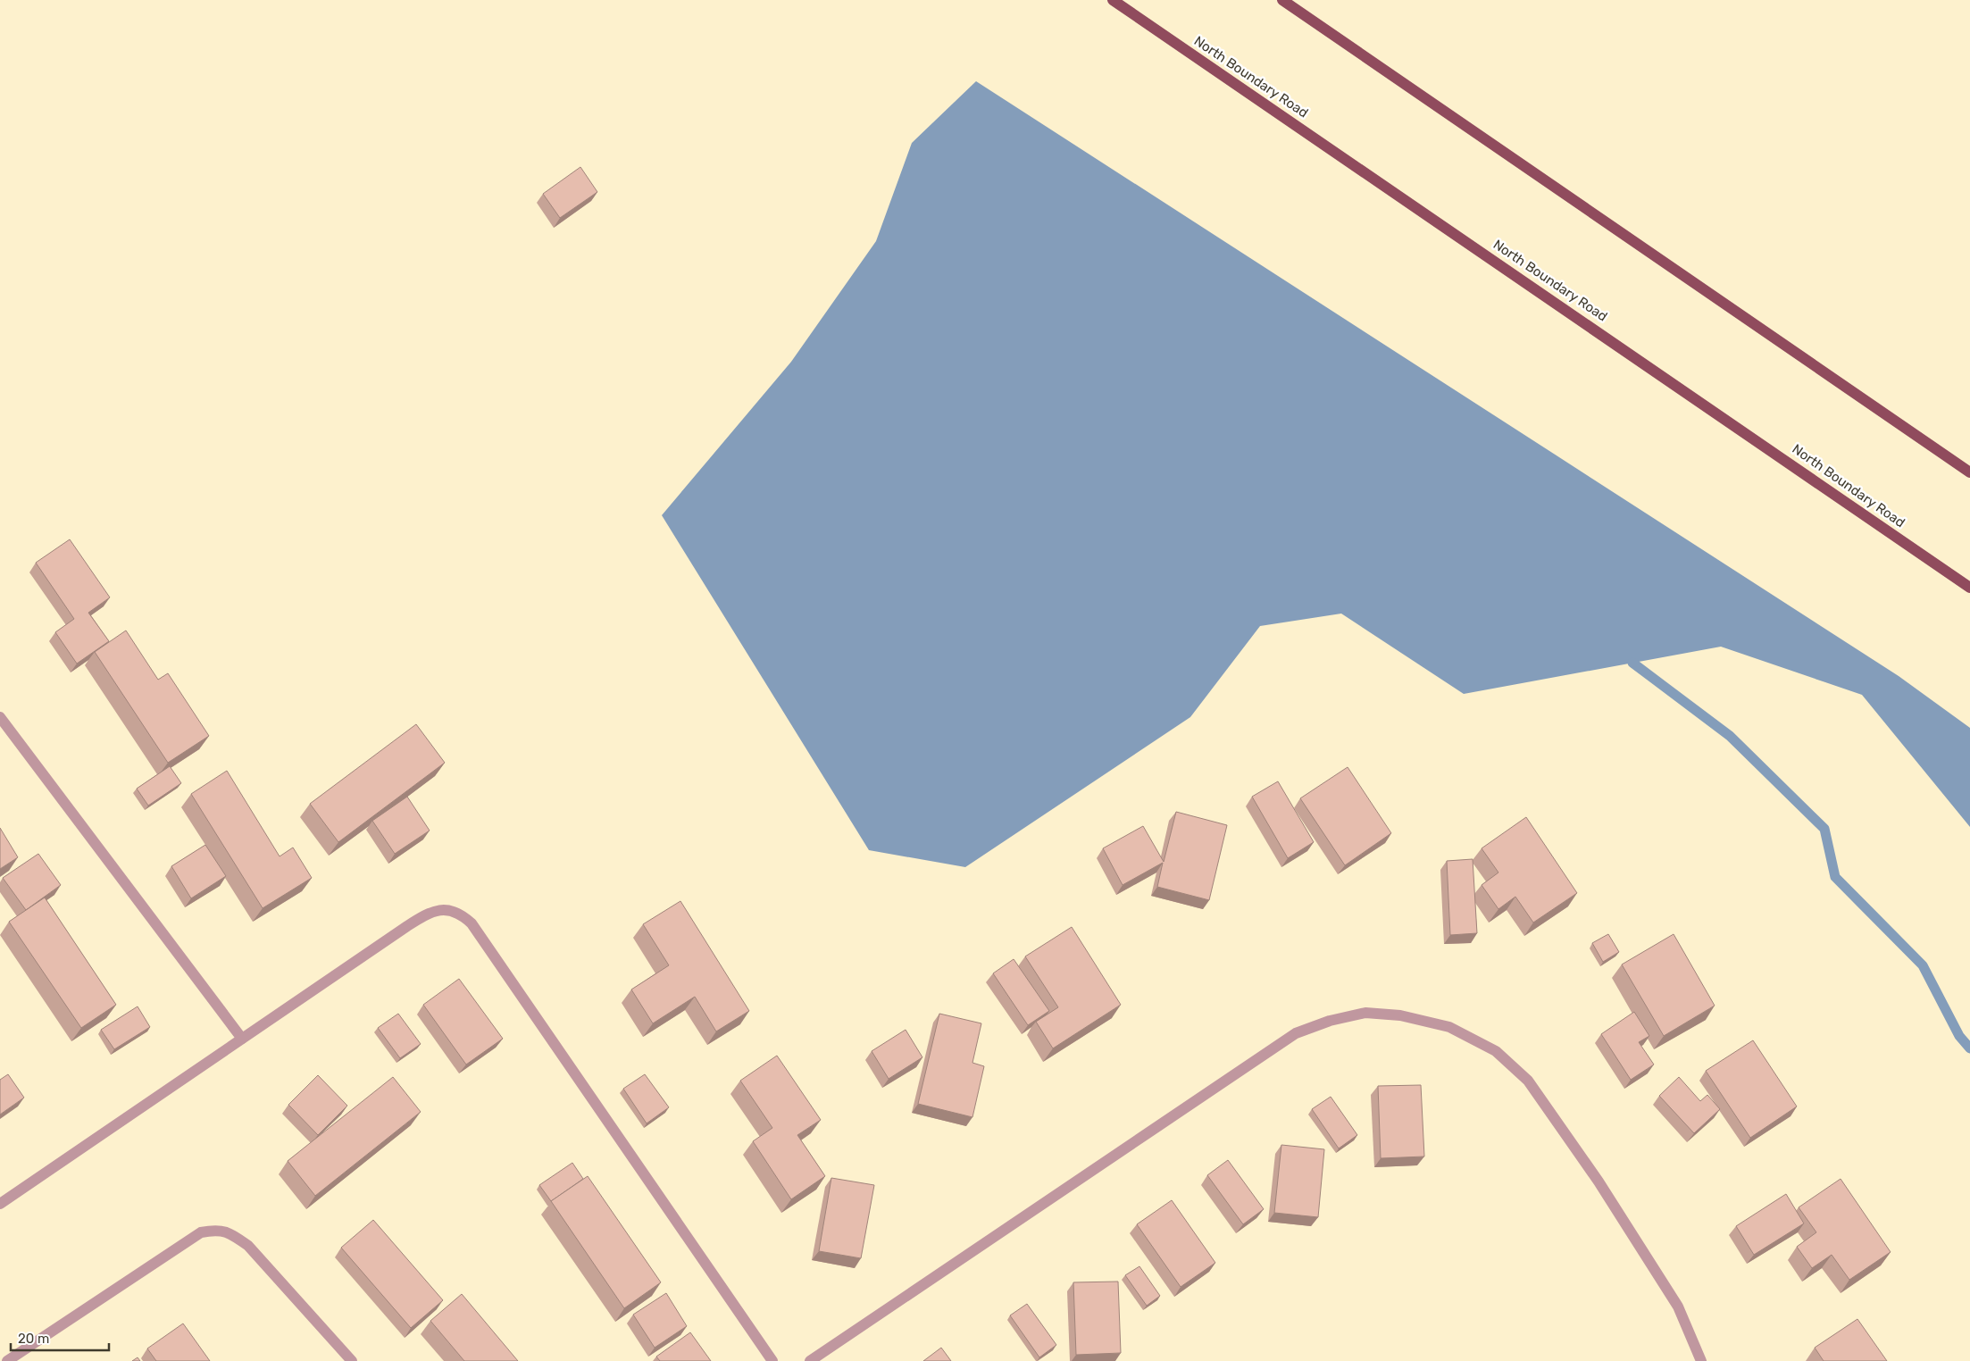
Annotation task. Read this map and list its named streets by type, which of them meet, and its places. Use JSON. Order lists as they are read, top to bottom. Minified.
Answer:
{"streets":{"main road":["North Boundary Road"]},"scale_bar":"20 m"}
